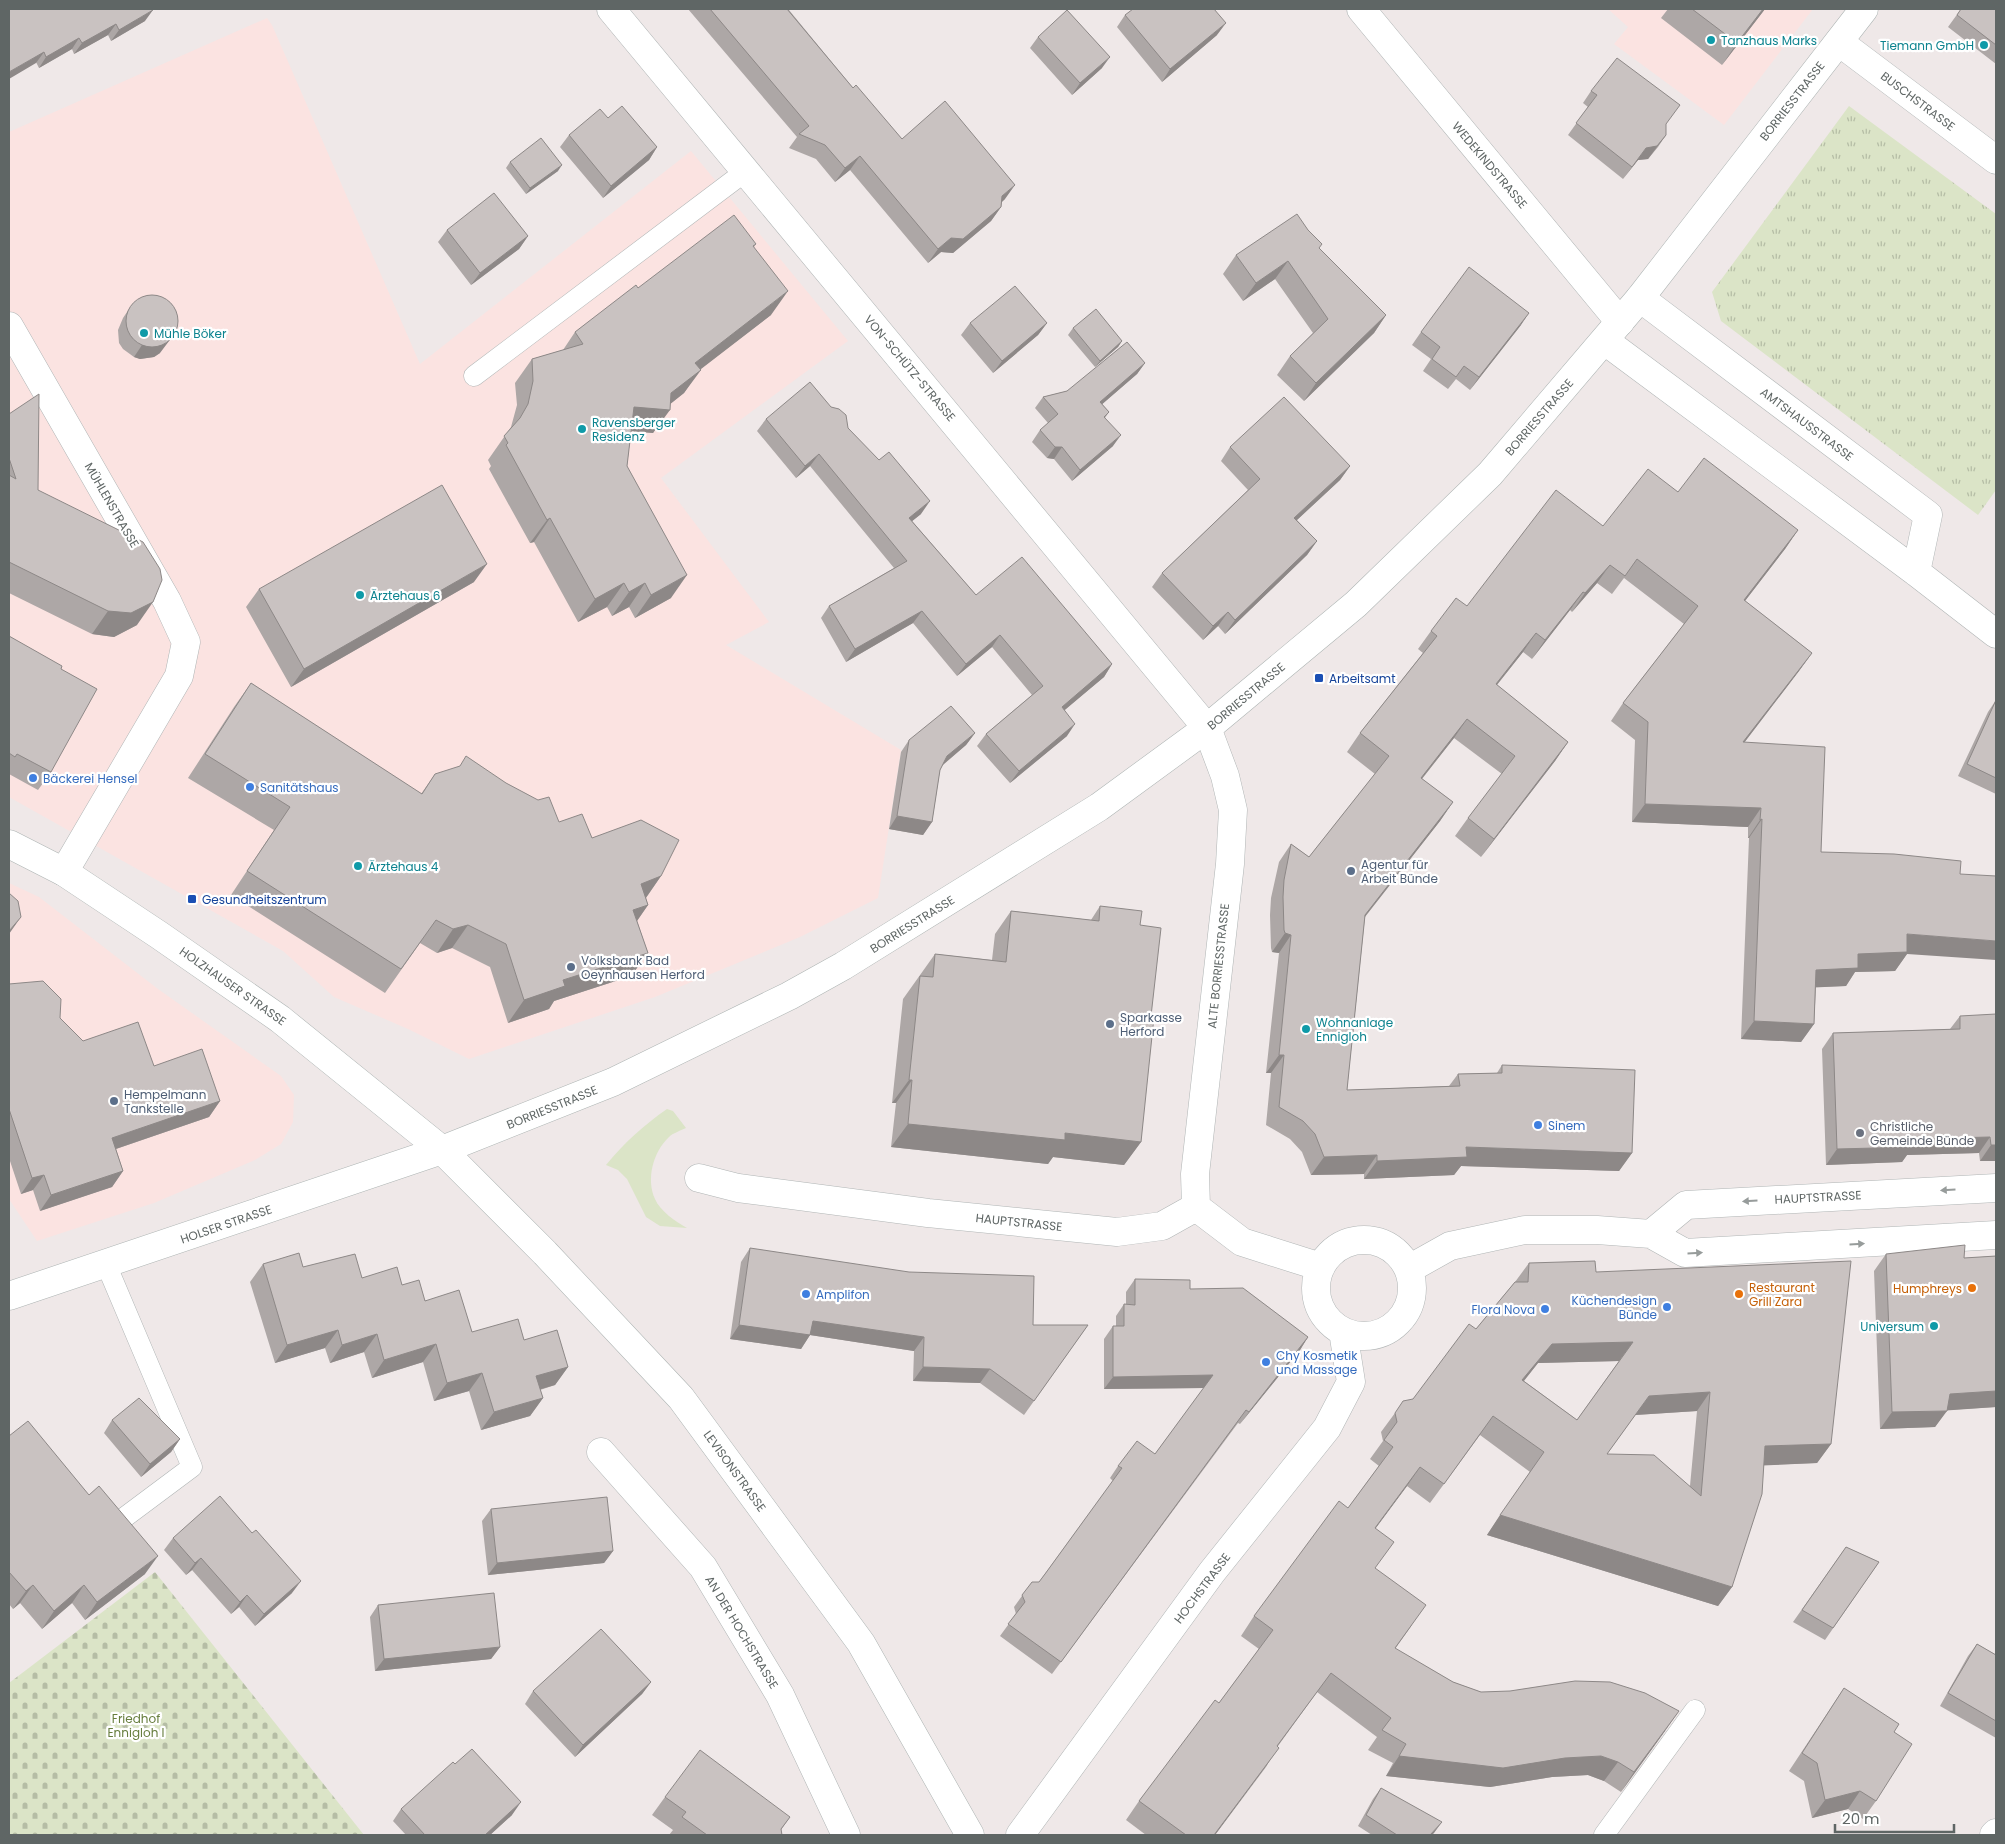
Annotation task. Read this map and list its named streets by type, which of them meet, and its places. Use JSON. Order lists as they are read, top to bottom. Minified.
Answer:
{"streets":{"street":["BORRIESSTRASSE","BUSCHSTRASSE","WEDEKINDSTRASSE","VON-SCHÜTZ-STRASSE","AMTSHAUSSTRASSE","MÜHLENSTRASSE","ALTE BORRIESSTRASSE","HOLZHAUSER STRASSE","HAUPTSTRASSE","HOLSER STRASSE","LEVISONSTRASSE","HOCHSTRASSE","AN DER HOCHSTRASSE"]},"crossings":[["BORRIESSTRASSE","BUSCHSTRASSE"],["BORRIESSTRASSE","WEDEKINDSTRASSE"],["BORRIESSTRASSE","VON-SCHÜTZ-STRASSE"],["BORRIESSTRASSE","AMTSHAUSSTRASSE"],["BORRIESSTRASSE","ALTE BORRIESSTRASSE"],["BORRIESSTRASSE","HOLZHAUSER STRASSE"],["BORRIESSTRASSE","HOLSER STRASSE"],["BORRIESSTRASSE","LEVISONSTRASSE"],["VON-SCHÜTZ-STRASSE","ALTE BORRIESSTRASSE"],["MÜHLENSTRASSE","HOLZHAUSER STRASSE"],["ALTE BORRIESSTRASSE","HAUPTSTRASSE"],["HOLZHAUSER STRASSE","HOLSER STRASSE"],["HOLZHAUSER STRASSE","LEVISONSTRASSE"],["HOLSER STRASSE","LEVISONSTRASSE"]],"parks":["Friedhof Ennigloh I"],"places":{"other":["Tanzhaus Marks","Tiemann GmbH","Mühle Böker","Ravensberger Residenz","Ärztehaus 6","Bäckerei Hensel","Sanitätshaus","Ärztehaus 4","Agentur für Arbeit Bünde","Volksbank Bad Oeynhausen Herford","Sparkasse Herford","Wohnanlage Ennigloh","Hempelmann Tankstelle","Sinem","Christliche Gemeinde Bünde","Humphreys","Amplifon","Restaurant Grill Zara","Küchendesign Bünde","Flora Nova","Universum","Chy Kosmetik und Massage"],"transit":["Arbeitsamt","Gesundheitszentrum"]},"scale_bar":"20 m"}
